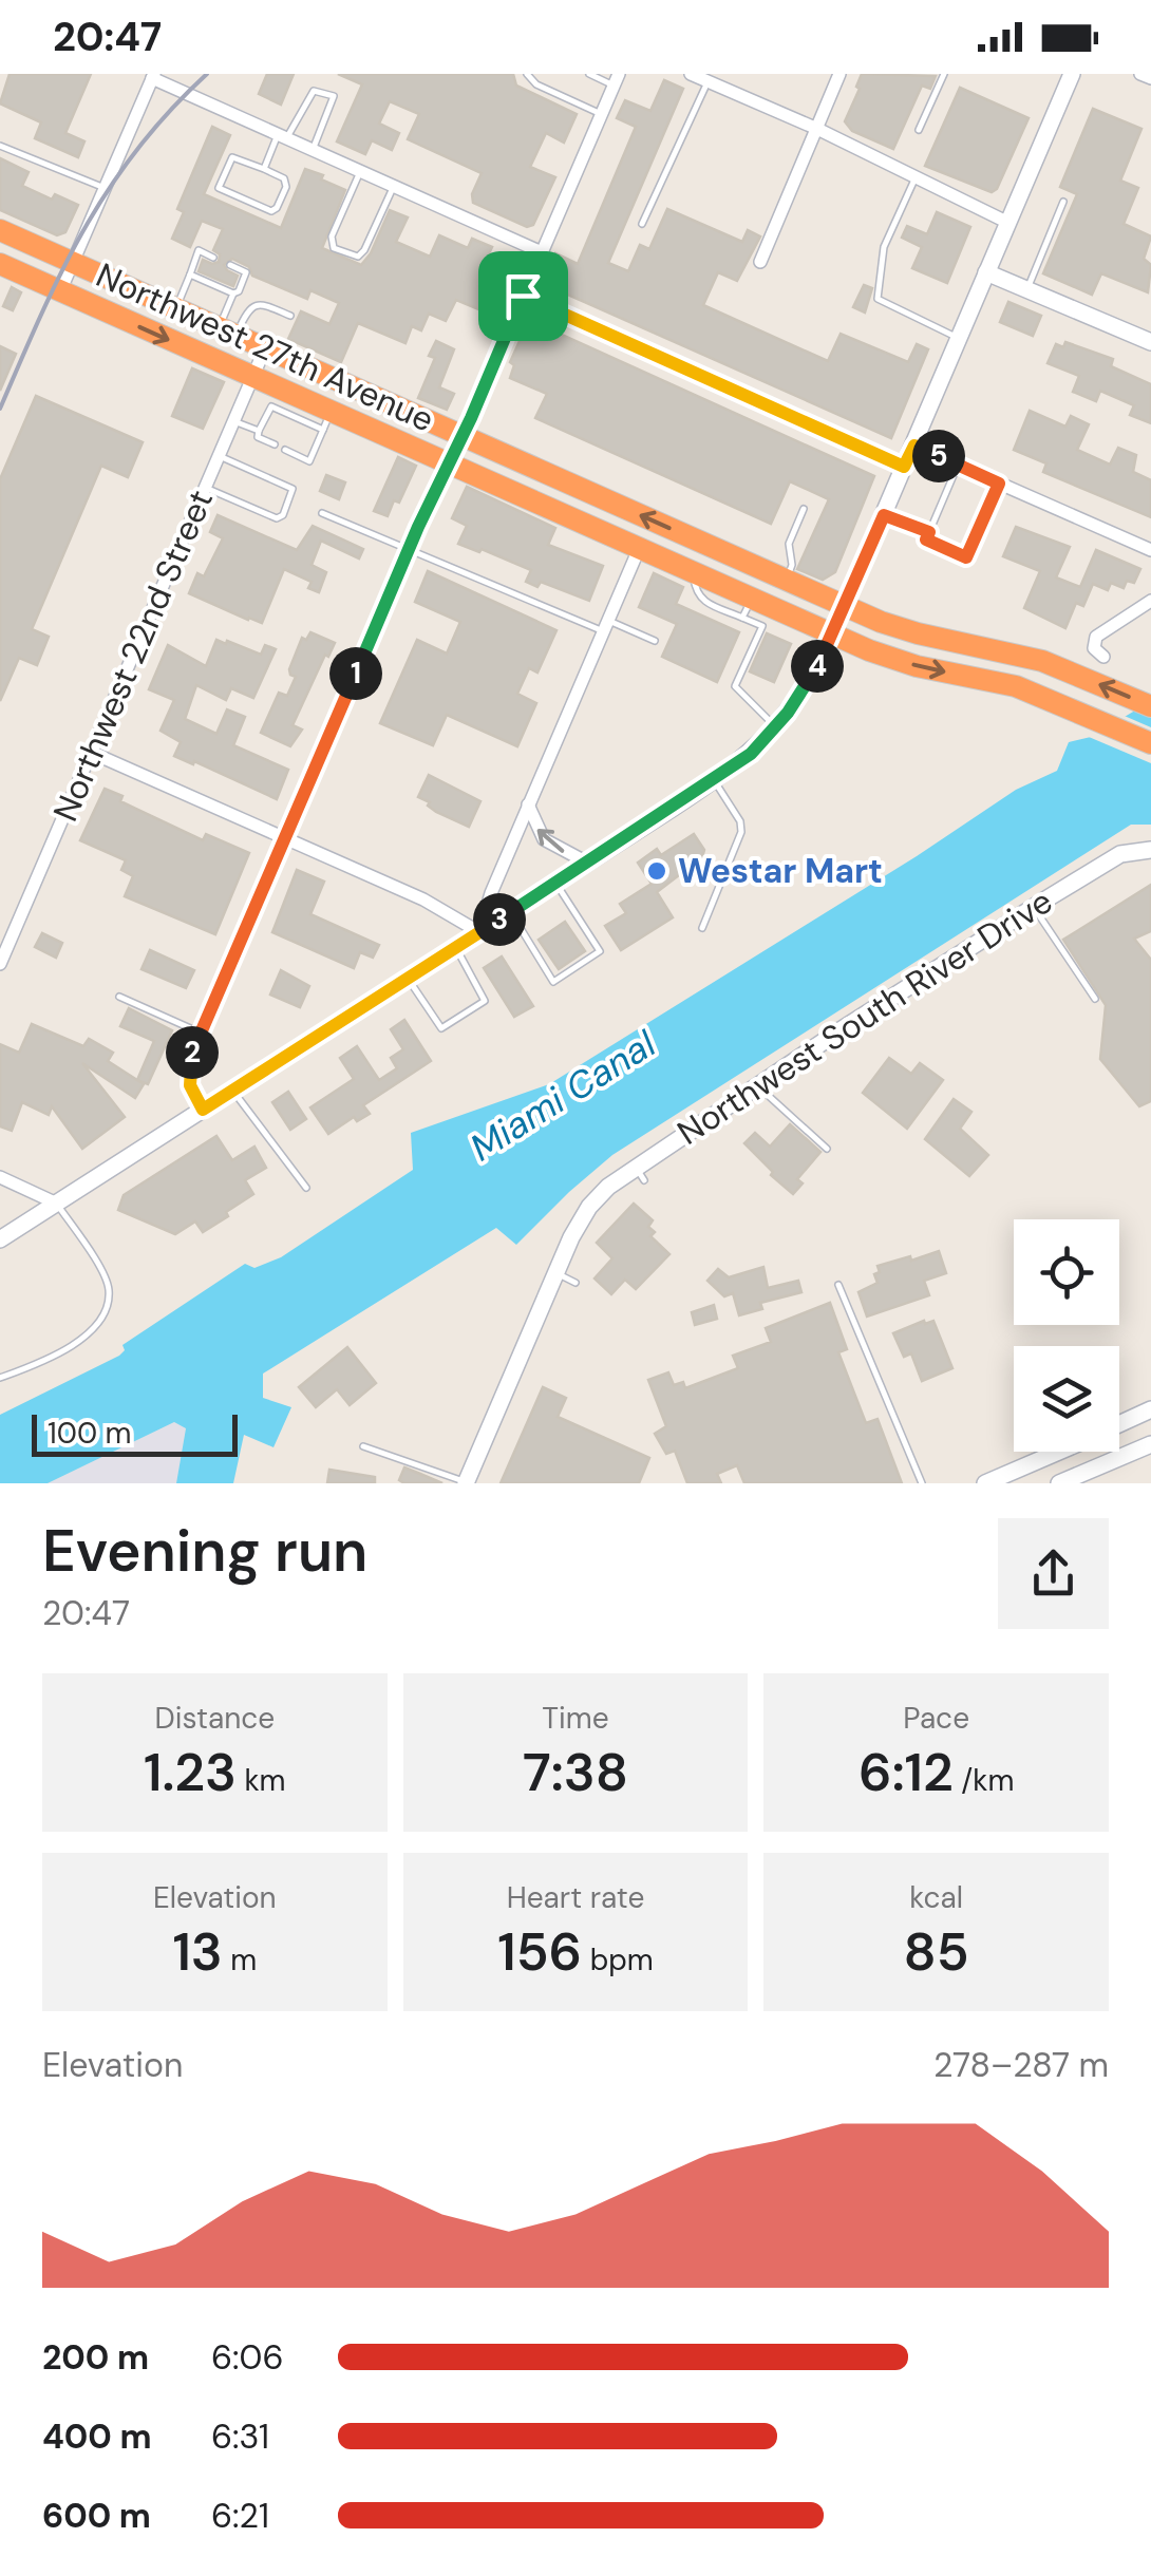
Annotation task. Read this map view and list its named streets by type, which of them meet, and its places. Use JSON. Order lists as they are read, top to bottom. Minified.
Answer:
{"streets":{"highway":["Northwest 27th Avenue"],"main road":["Northwest South River Drive"],"street":["Northwest 22nd Street"]},"crossings":[["Northwest 27th Avenue","Northwest 22nd Street"]],"water":["Miami Canal"],"places":["Westar Mart"],"scale_bar":"100 m","page":{"status":"20:47","pins":["5","4","1","3","2"],"scale":"100 m","heading":["Evening run","20:47"],"stats":[["Distance","1.23 km"],["Time","7:38"],["Pace","6:12 /km"],["Elevation","13 m"],["Heart rate","156 bpm"],["kcal","85"]],"chart":["Elevation","278–287 m"],"list":[{"name":"200 m","note":"6:06"},{"name":"400 m","note":"6:31"},{"name":"600 m","note":"6:21"}]}}
